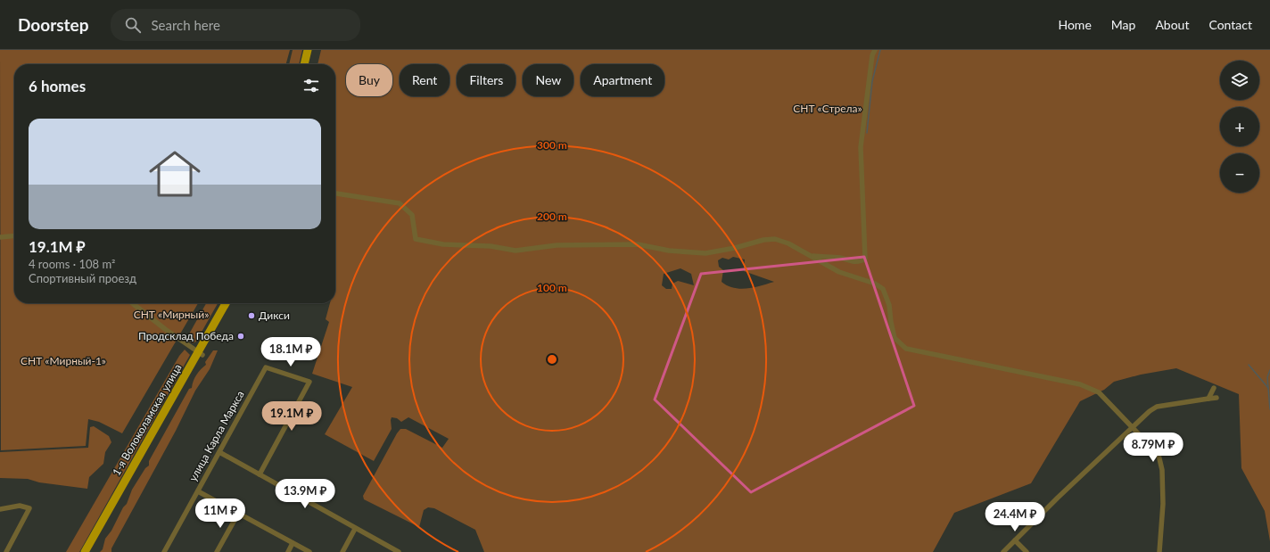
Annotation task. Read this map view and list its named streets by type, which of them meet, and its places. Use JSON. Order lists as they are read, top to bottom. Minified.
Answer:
{"streets":{"main road":["1-я Волоколамская улица"],"street":["улица Карла Маркса"]},"parks":["СНТ «Стрела»","СНТ «Мирный»","СНТ «Мирный-1»"],"places":["Дикси","Продсклад Победа"],"page":{"header":"Doorstep","search":"Search here","nav":["Home","Map","About","Contact"],"map_buttons":["+","−"],"chip":["Buy","Rent","Filters","New","Apartment"],"heading":"6 homes","list":[{"name":"19.1M ₽","note":"4 rooms · 108 m² · Спортивный проезд"}],"price":["18.1M ₽","19.1M ₽","8.79M ₽","13.9M ₽","11M ₽","24.4M ₽"]},"rings":["300 m","200 m","100 m"]}
